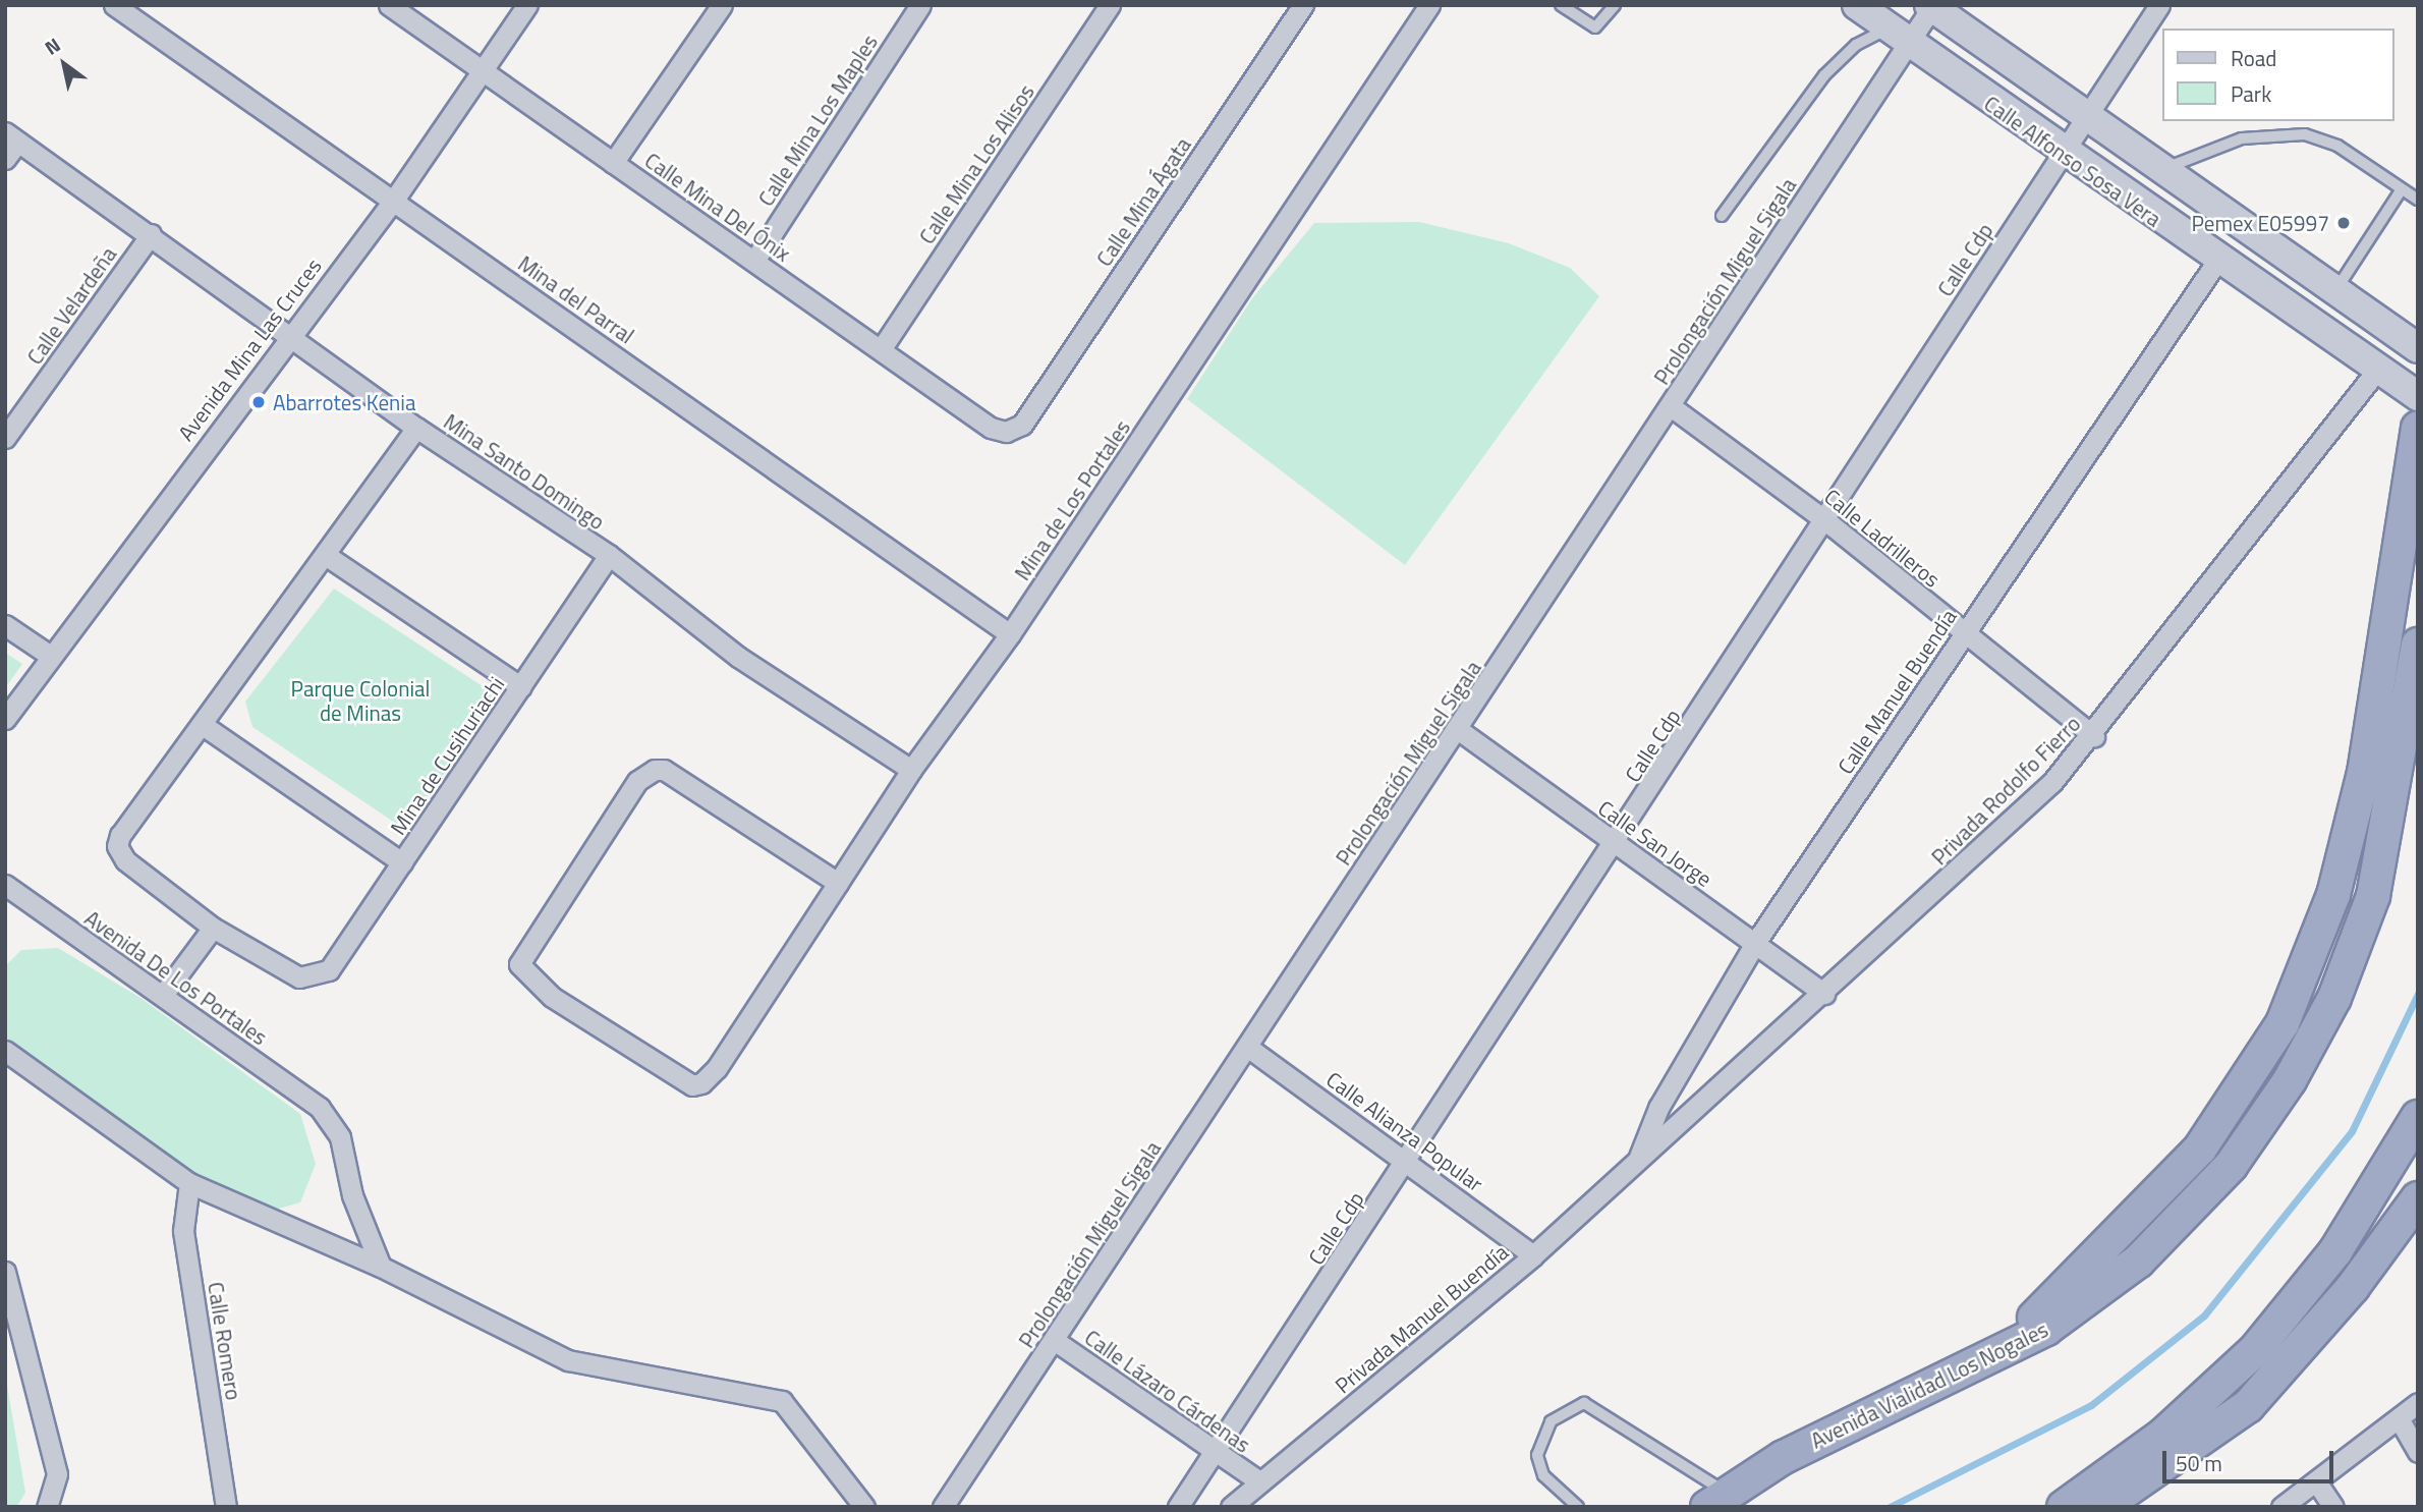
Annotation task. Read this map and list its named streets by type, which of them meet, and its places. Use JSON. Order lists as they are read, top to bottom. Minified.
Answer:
{"streets":{"highway":["Avenida Vialidad Los Nogales"],"main road":["Calle Alfonso Sosa Vera"],"street":["Calle Mina Los Maples","Calle Mina Los Alisos","Calle Mina Ágata","Calle Mina Del Ónix","Calle Cdp","Prolongación Miguel Sigala","Mina del Parral","Calle Velardeña","Avenida Mina Las Cruces","Mina Santo Domingo","Mina de Los Portales","Calle Ladrilleros","Calle Manuel Buendía","Mina de Cusihuriachi","Privada Rodolfo Fierro","Calle San Jorge","Avenida De Los Portales","Calle Alianza Popular","Privada Manuel Buendía","Calle Romero","Calle Lázaro Cárdenas"]},"crossings":[["Calle Mina Los Maples","Calle Mina Del Ónix"],["Calle Alfonso Sosa Vera","Calle Cdp"],["Calle Alfonso Sosa Vera","Prolongación Miguel Sigala"],["Calle Alfonso Sosa Vera","Calle Manuel Buendía"],["Calle Alfonso Sosa Vera","Privada Rodolfo Fierro"],["Calle Mina Los Alisos","Calle Mina Del Ónix"],["Calle Mina Ágata","Calle Mina Del Ónix"],["Calle Mina Del Ónix","Avenida Mina Las Cruces"],["Calle Cdp","Calle Ladrilleros"],["Calle Cdp","Calle San Jorge"],["Calle Cdp","Calle Alianza Popular"],["Calle Cdp","Calle Lázaro Cárdenas"],["Prolongación Miguel Sigala","Calle Ladrilleros"],["Prolongación Miguel Sigala","Calle San Jorge"],["Prolongación Miguel Sigala","Calle Alianza Popular"],["Prolongación Miguel Sigala","Calle Lázaro Cárdenas"],["Mina del Parral","Avenida Mina Las Cruces"],["Mina del Parral","Mina de Los Portales"],["Calle Velardeña","Mina Santo Domingo"],["Avenida Mina Las Cruces","Mina Santo Domingo"],["Mina Santo Domingo","Mina de Los Portales"],["Mina Santo Domingo","Mina de Cusihuriachi"],["Calle Ladrilleros","Calle Manuel Buendía"],["Calle Ladrilleros","Privada Rodolfo Fierro"],["Calle Manuel Buendía","Privada Rodolfo Fierro"],["Calle Manuel Buendía","Calle San Jorge"],["Calle Manuel Buendía","Privada Manuel Buendía"],["Privada Rodolfo Fierro","Calle San Jorge"],["Privada Rodolfo Fierro","Privada Manuel Buendía"],["Calle Alianza Popular","Privada Manuel Buendía"],["Privada Manuel Buendía","Calle Lázaro Cárdenas"]],"parks":["Parque Colonial de Minas"],"places":["Pemex E05997","Abarrotes Kenia"],"legend":["Road","Park"],"scale_bar":"50 m","north":"top left"}
